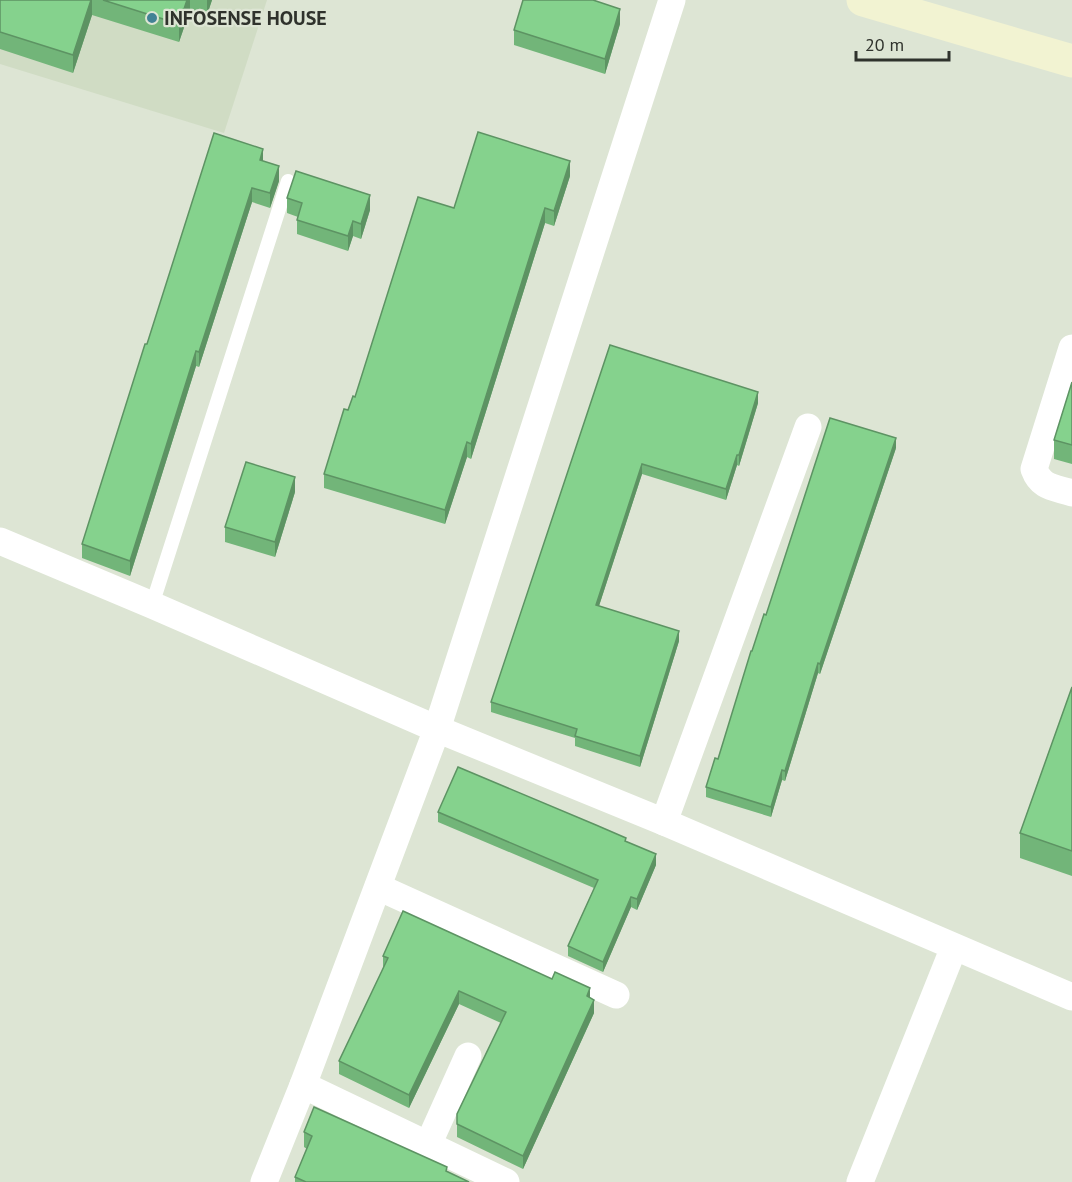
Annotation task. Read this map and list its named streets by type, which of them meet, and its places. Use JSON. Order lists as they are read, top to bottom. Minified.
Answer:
{"places":["INFOSENSE HOUSE"],"scale_bar":"20 m"}
